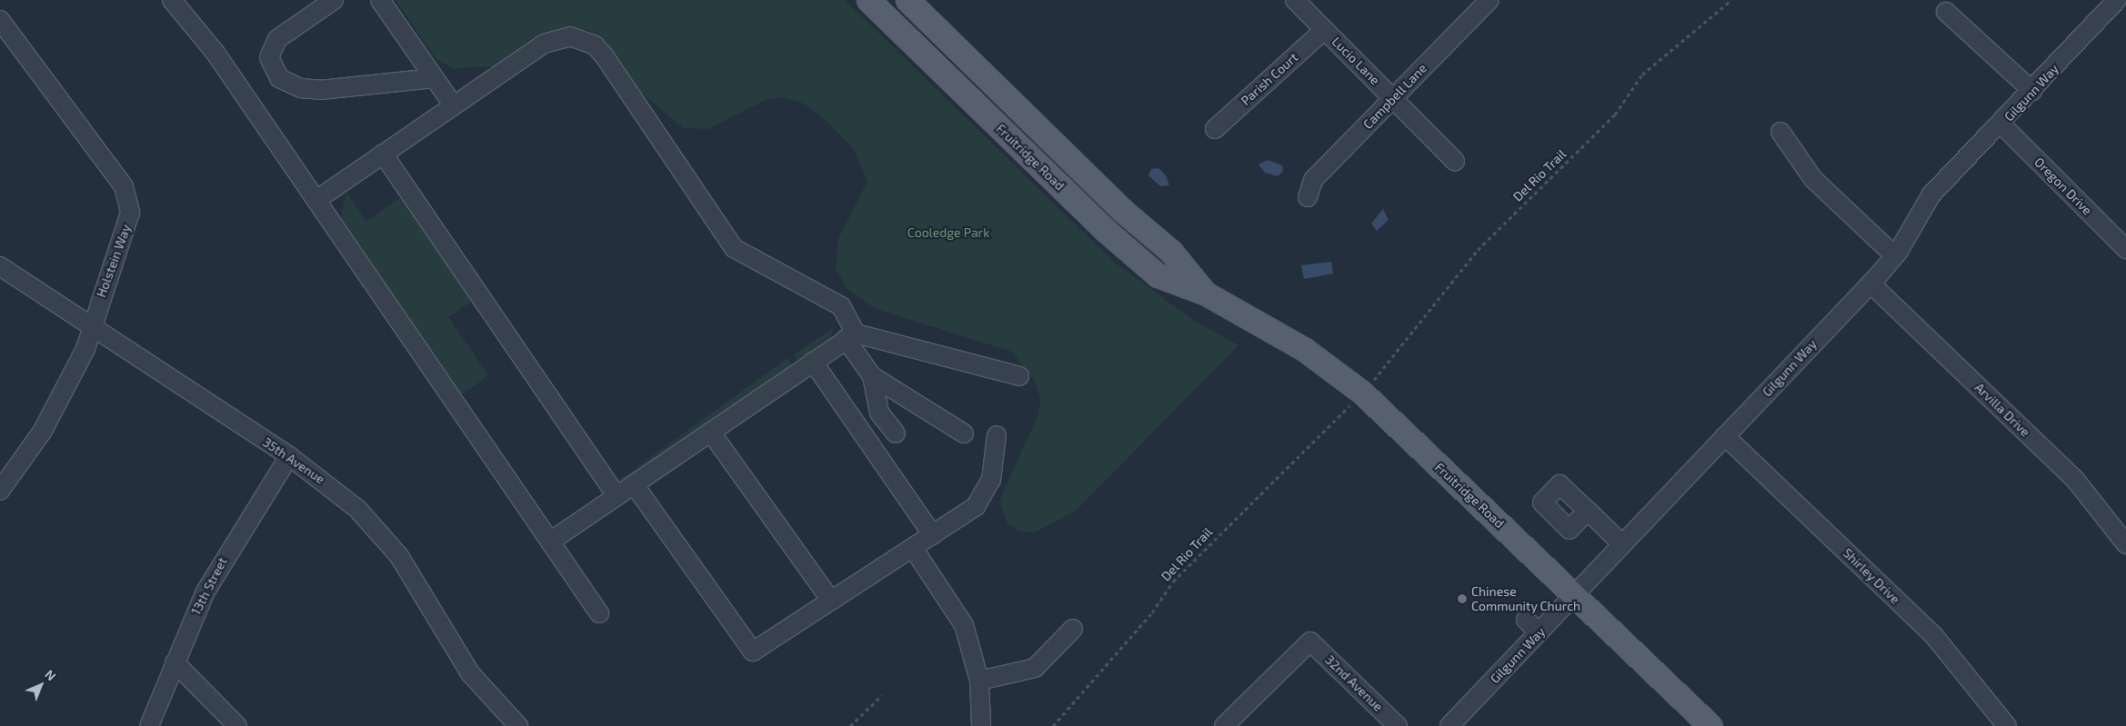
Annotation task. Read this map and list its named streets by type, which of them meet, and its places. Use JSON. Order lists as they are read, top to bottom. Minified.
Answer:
{"streets":{"main road":["Fruitridge Road"],"street":["Lucio Lane","Parish Court","Gilgunn Way","Campbell Lane","Oregon Drive","Holstein Way","Arvilla Drive","35th Avenue","Shirley Drive","13th Street","32nd Avenue"],"path":["Del Rio Trail"]},"crossings":[["Lucio Lane","Parish Court"],["Lucio Lane","Campbell Lane"],["Gilgunn Way","Fruitridge Road"],["Gilgunn Way","Oregon Drive"],["Gilgunn Way","Arvilla Drive"],["Gilgunn Way","Shirley Drive"],["Holstein Way","35th Avenue"],["35th Avenue","13th Street"]],"parks":["Cooledge Park"],"places":["Chinese Community Church"],"north":"top right"}
